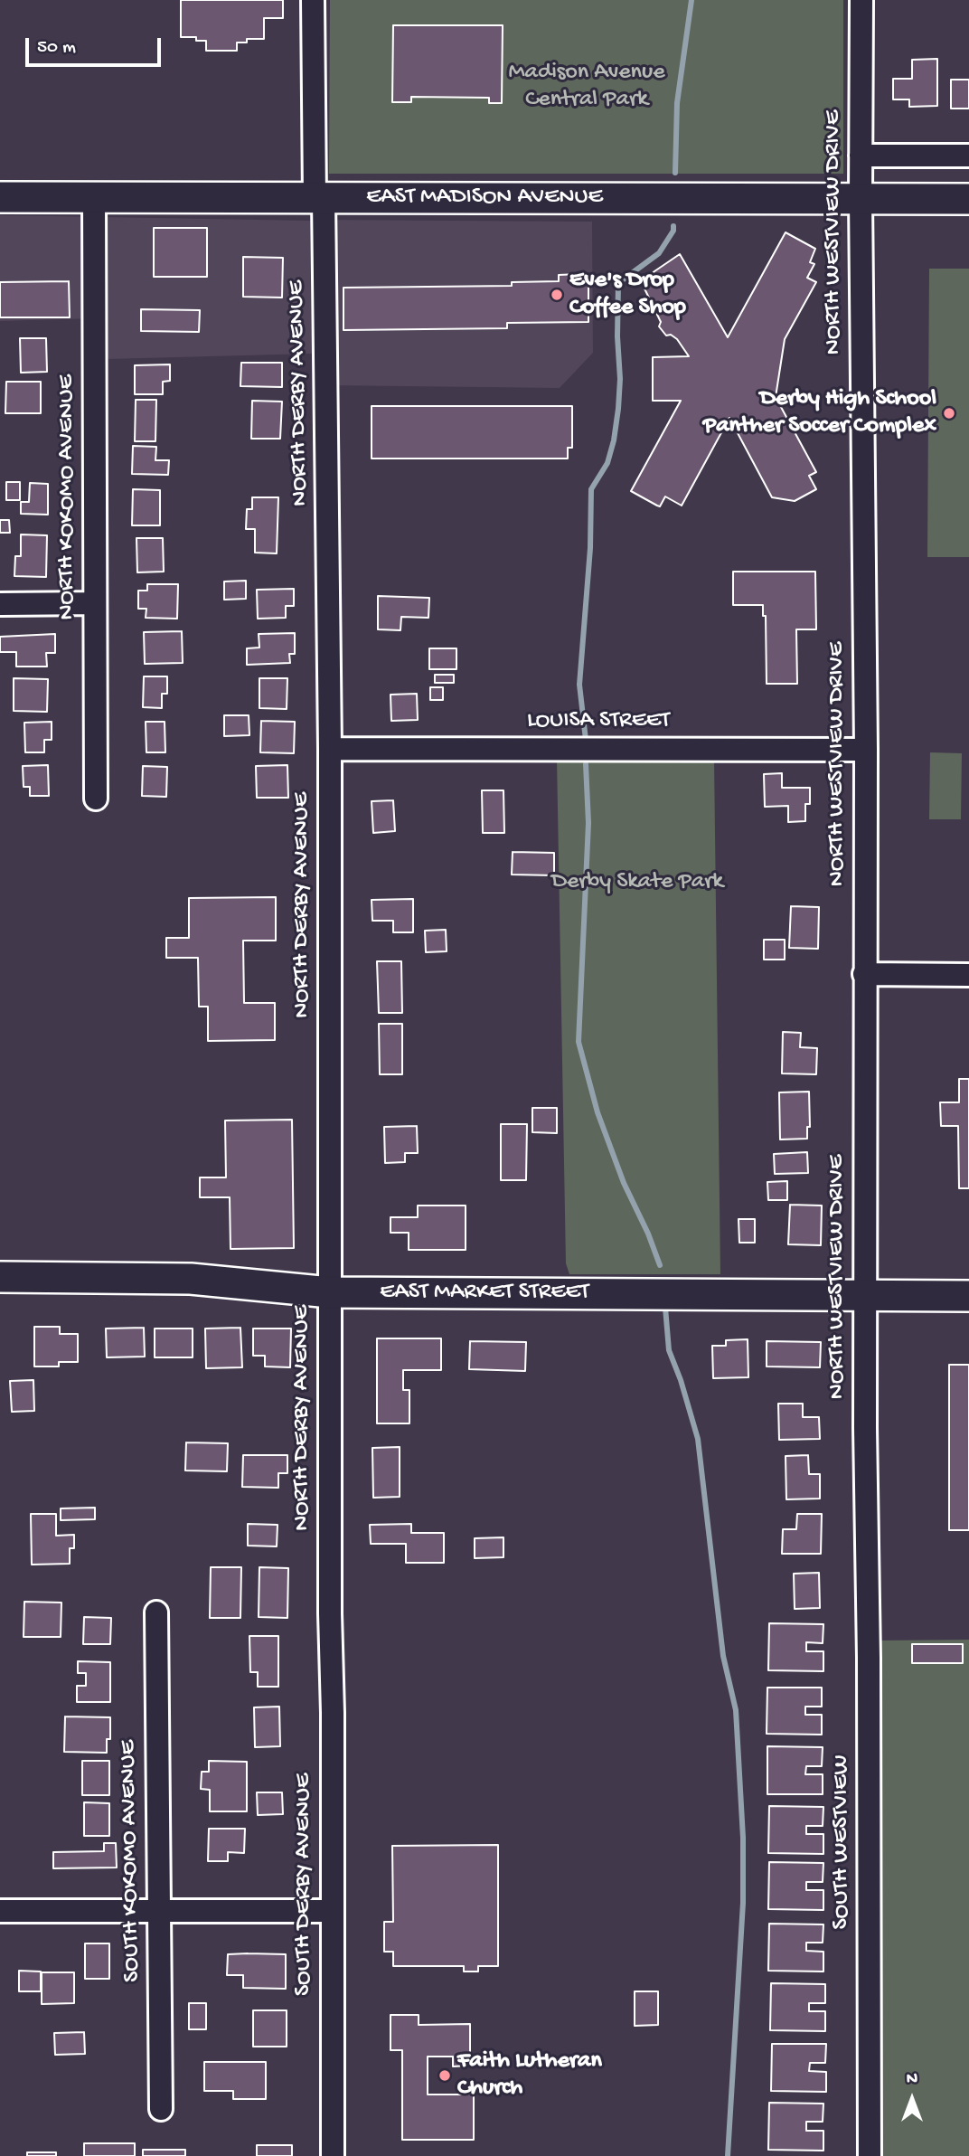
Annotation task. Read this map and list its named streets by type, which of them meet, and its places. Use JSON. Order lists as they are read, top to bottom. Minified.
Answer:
{"streets":{"street":["EAST MADISON AVENUE","NORTH WESTVIEW DRIVE","NORTH DERBY AVENUE","NORTH KOKOMO AVENUE","LOUISA STREET","EAST MARKET STREET","SOUTH WESTVIEW","SOUTH KOKOMO AVENUE","SOUTH DERBY AVENUE"]},"crossings":[["EAST MADISON AVENUE","NORTH WESTVIEW DRIVE"],["EAST MADISON AVENUE","NORTH DERBY AVENUE"],["EAST MADISON AVENUE","NORTH KOKOMO AVENUE"],["NORTH WESTVIEW DRIVE","LOUISA STREET"],["NORTH WESTVIEW DRIVE","EAST MARKET STREET"],["NORTH WESTVIEW DRIVE","SOUTH WESTVIEW"],["NORTH DERBY AVENUE","LOUISA STREET"],["NORTH DERBY AVENUE","EAST MARKET STREET"],["NORTH DERBY AVENUE","SOUTH DERBY AVENUE"]],"parks":["Madison Avenue Central Park","Derby Skate Park"],"places":["Eve's Drop Coffee Shop","Derby High School Panther Soccer Complex","Faith Lutheran Church"],"scale_bar":"50 m","north":"top"}
